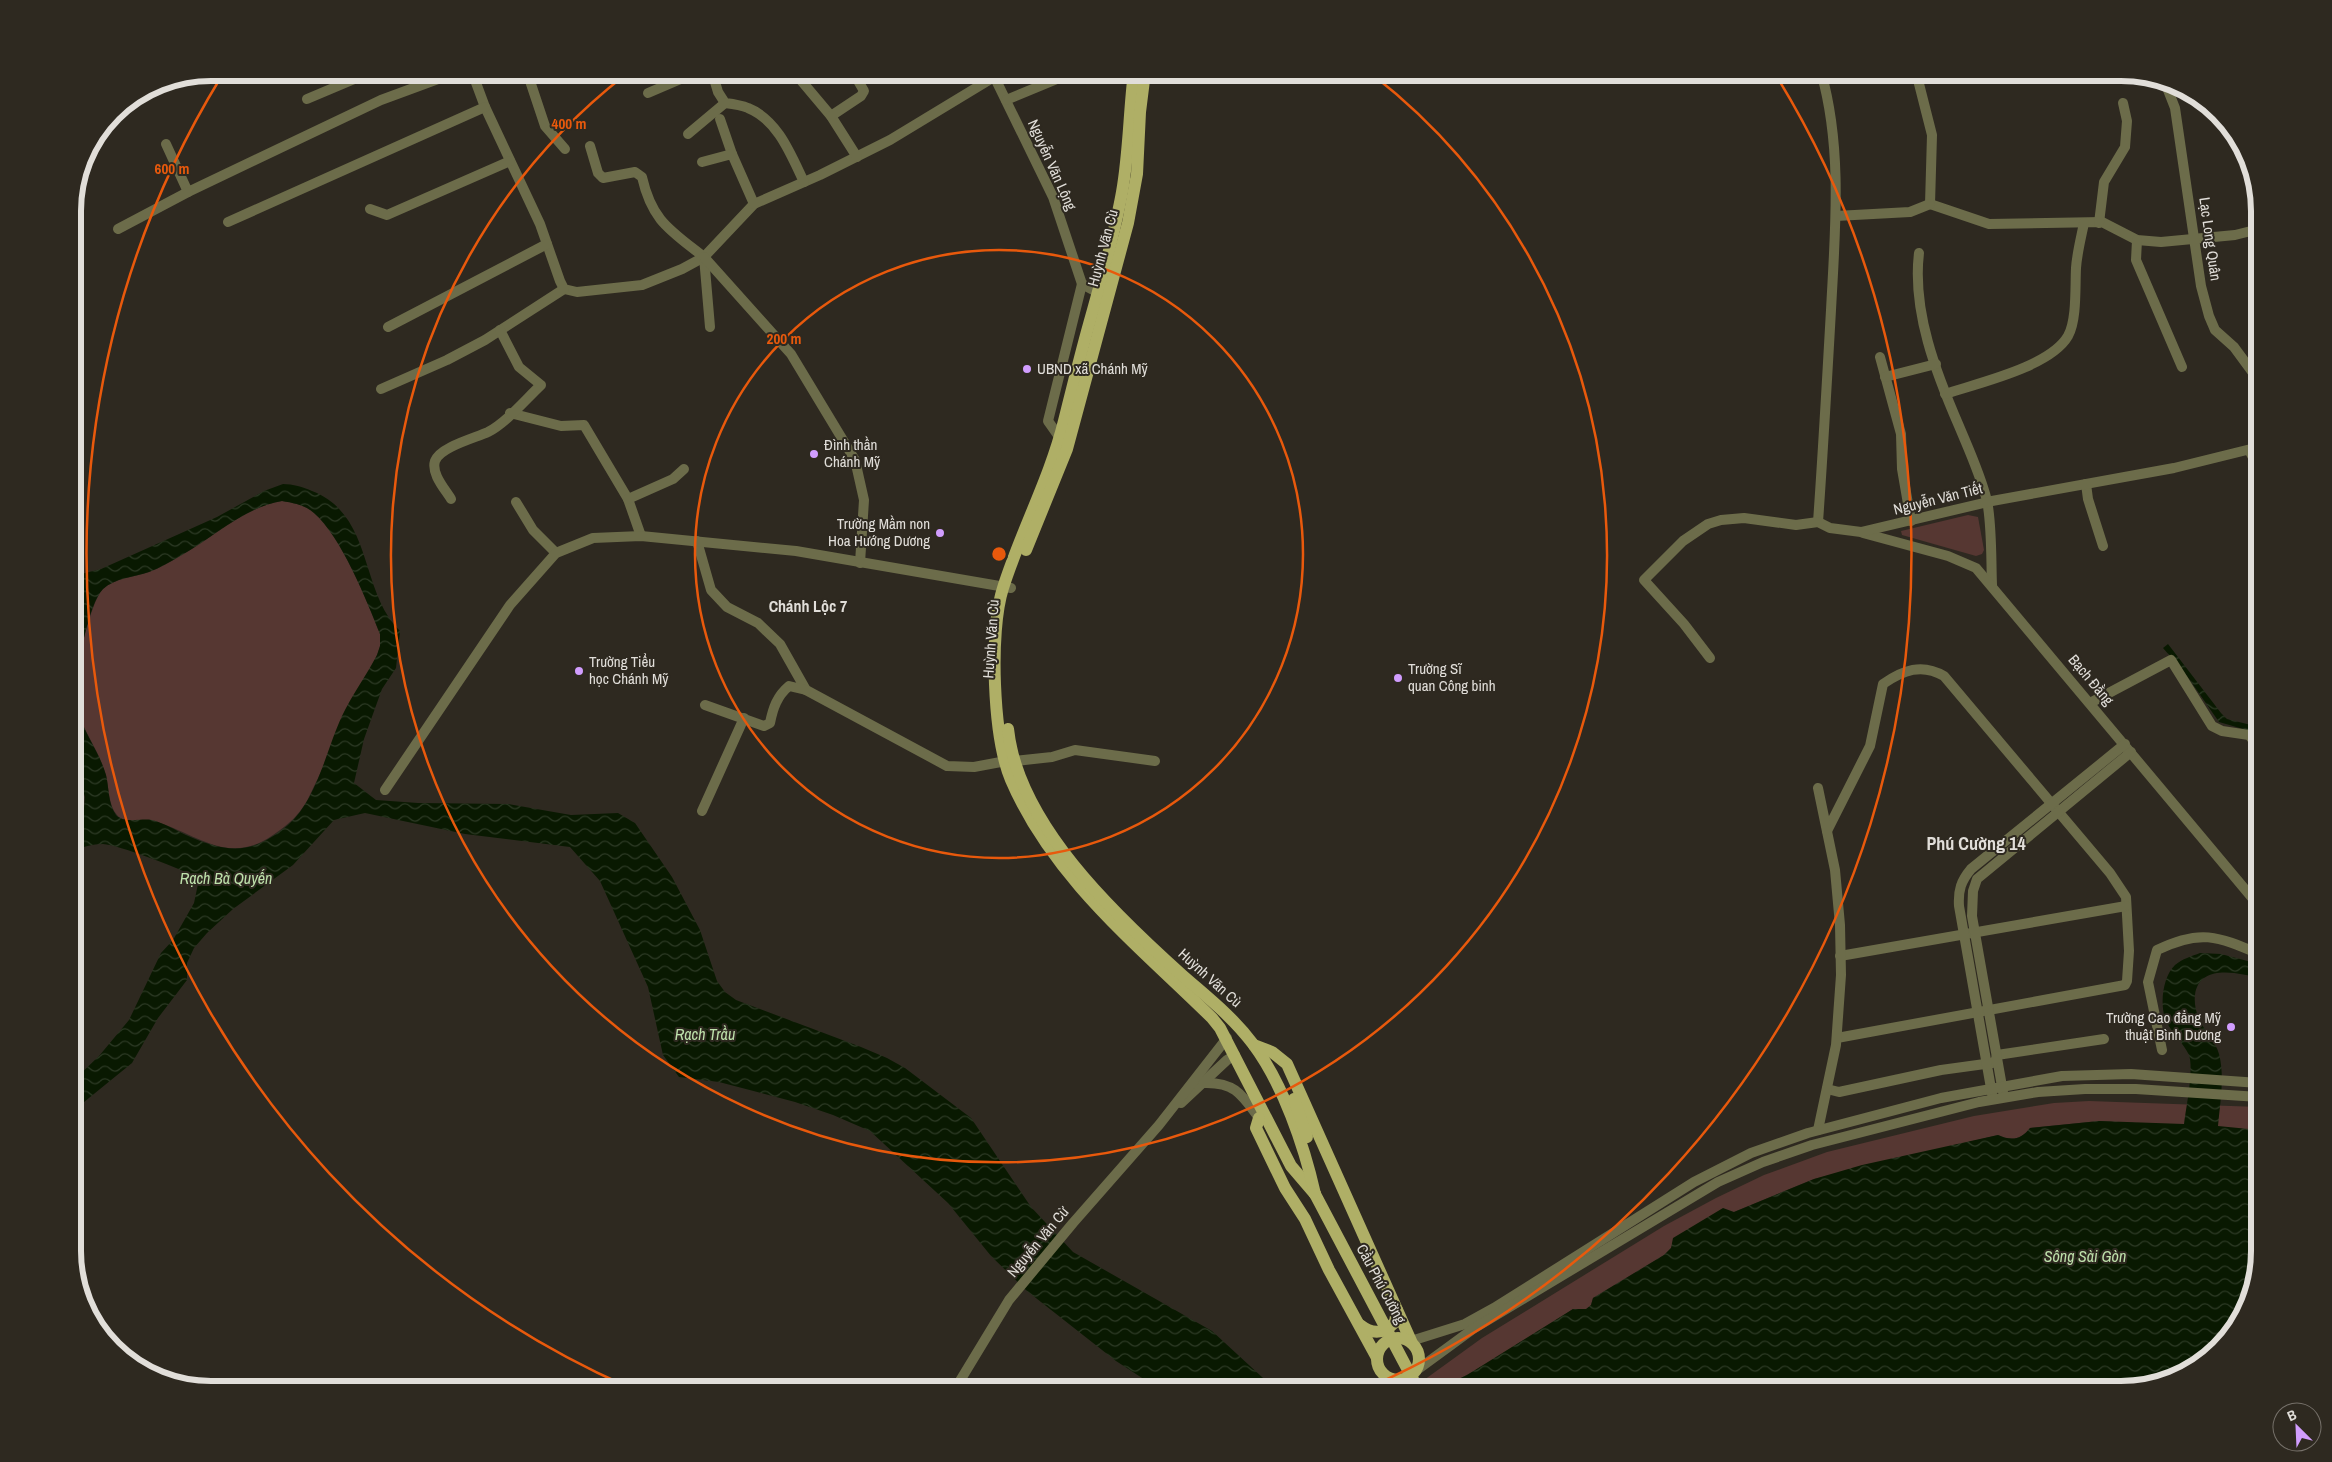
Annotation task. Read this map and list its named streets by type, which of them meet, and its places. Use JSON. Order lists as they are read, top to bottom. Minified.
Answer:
{"streets":{"main road":["Huỳnh Văn Cù","Cầu Phú Cường"],"street":["Nguyễn Văn Lộng","Lạc Long Quân","Nguyễn Văn Tiết","Bạch Đằng","Nguyễn Văn Cừ"]},"crossings":[["Nguyễn Văn Lộng","Huỳnh Văn Cù"],["Huỳnh Văn Cù","Cầu Phú Cường"],["Nguyễn Văn Tiết","Bạch Đằng"]],"districts":["Chánh Lộc 7","Phú Cường 14"],"water":["Rạch Bà Quyến","Rạch Trầu","Sông Sài Gòn"],"places":["UBND xã Chánh Mỹ","Đình thần Chánh Mỹ","Trường Mầm non Hoa Hướng Dương","Trường Tiểu học Chánh Mỹ","Trường Sĩ quan Công binh","Trường Cao đẳng Mỹ thuật Bình Dương"],"north":"top left","rings":["400 m","600 m","200 m"]}
